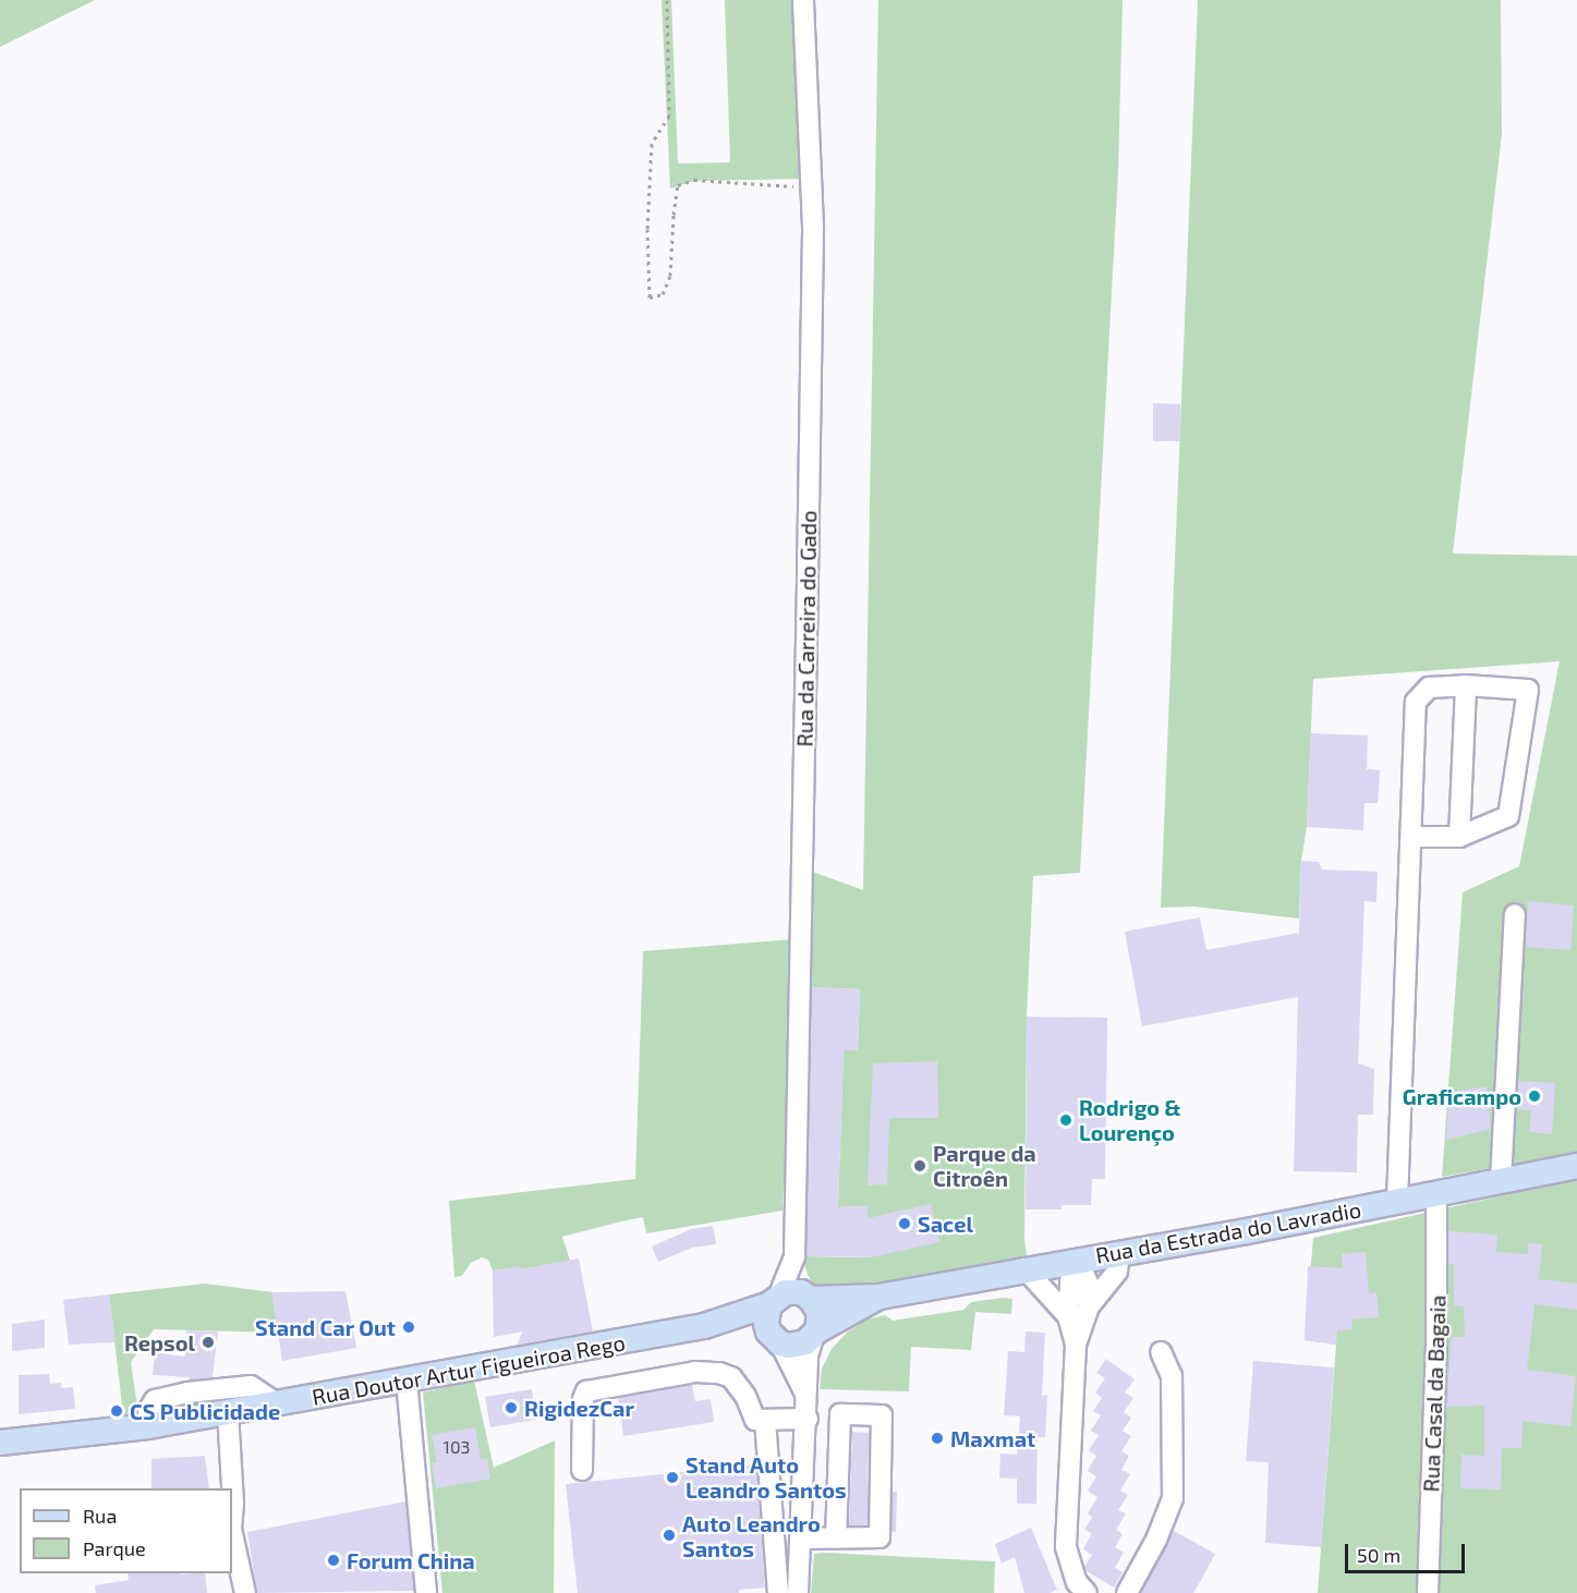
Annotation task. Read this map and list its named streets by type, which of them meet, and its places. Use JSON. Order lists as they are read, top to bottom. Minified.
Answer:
{"streets":{"main road":["Rua da Estrada do Lavradio","Rua Doutor Artur Figueiroa Rego"],"street":["Rua da Carreira do Gado","Rua Casal da Bagaia"]},"crossings":[["Rua da Estrada do Lavradio","Rua Doutor Artur Figueiroa Rego"],["Rua da Estrada do Lavradio","Rua Casal da Bagaia"]],"places":["Graficampo","Rodrigo & Lourenço","Parque da Citroên","Sacel","Stand Car Out","Repsol","RigidezCar","CS Publicidade","Maxmat","Stand Auto Leandro Santos","Auto Leandro Santos","Forum China"],"house_numbers":["103"],"legend":["Rua","Parque"],"scale_bar":"50 m"}
